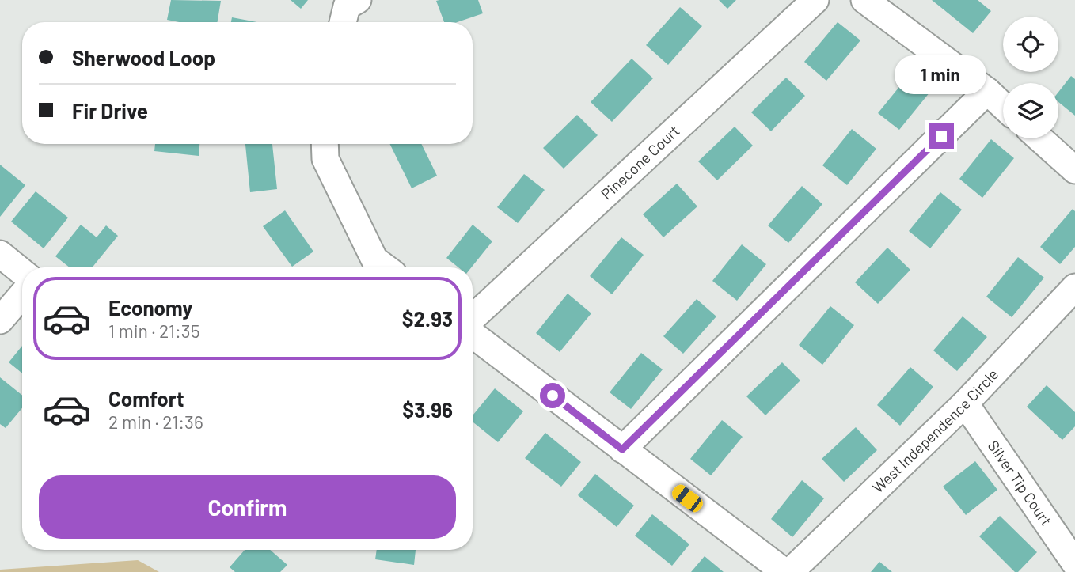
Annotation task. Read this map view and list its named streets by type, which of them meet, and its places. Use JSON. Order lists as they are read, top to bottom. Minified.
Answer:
{"streets":{"street":["Pinecone Court","West Independence Circle","Silver Tip Court"]},"crossings":[["West Independence Circle","Silver Tip Court"]],"page":{"banner":["Sherwood Loop","Fir Drive"],"bubble":"1 min","list":[{"name":"Economy","note":"1 min · 21:35","value":"$2.93"},{"name":"Comfort","note":"2 min · 21:36","value":"$3.96"}],"buttons":"Confirm"}}
